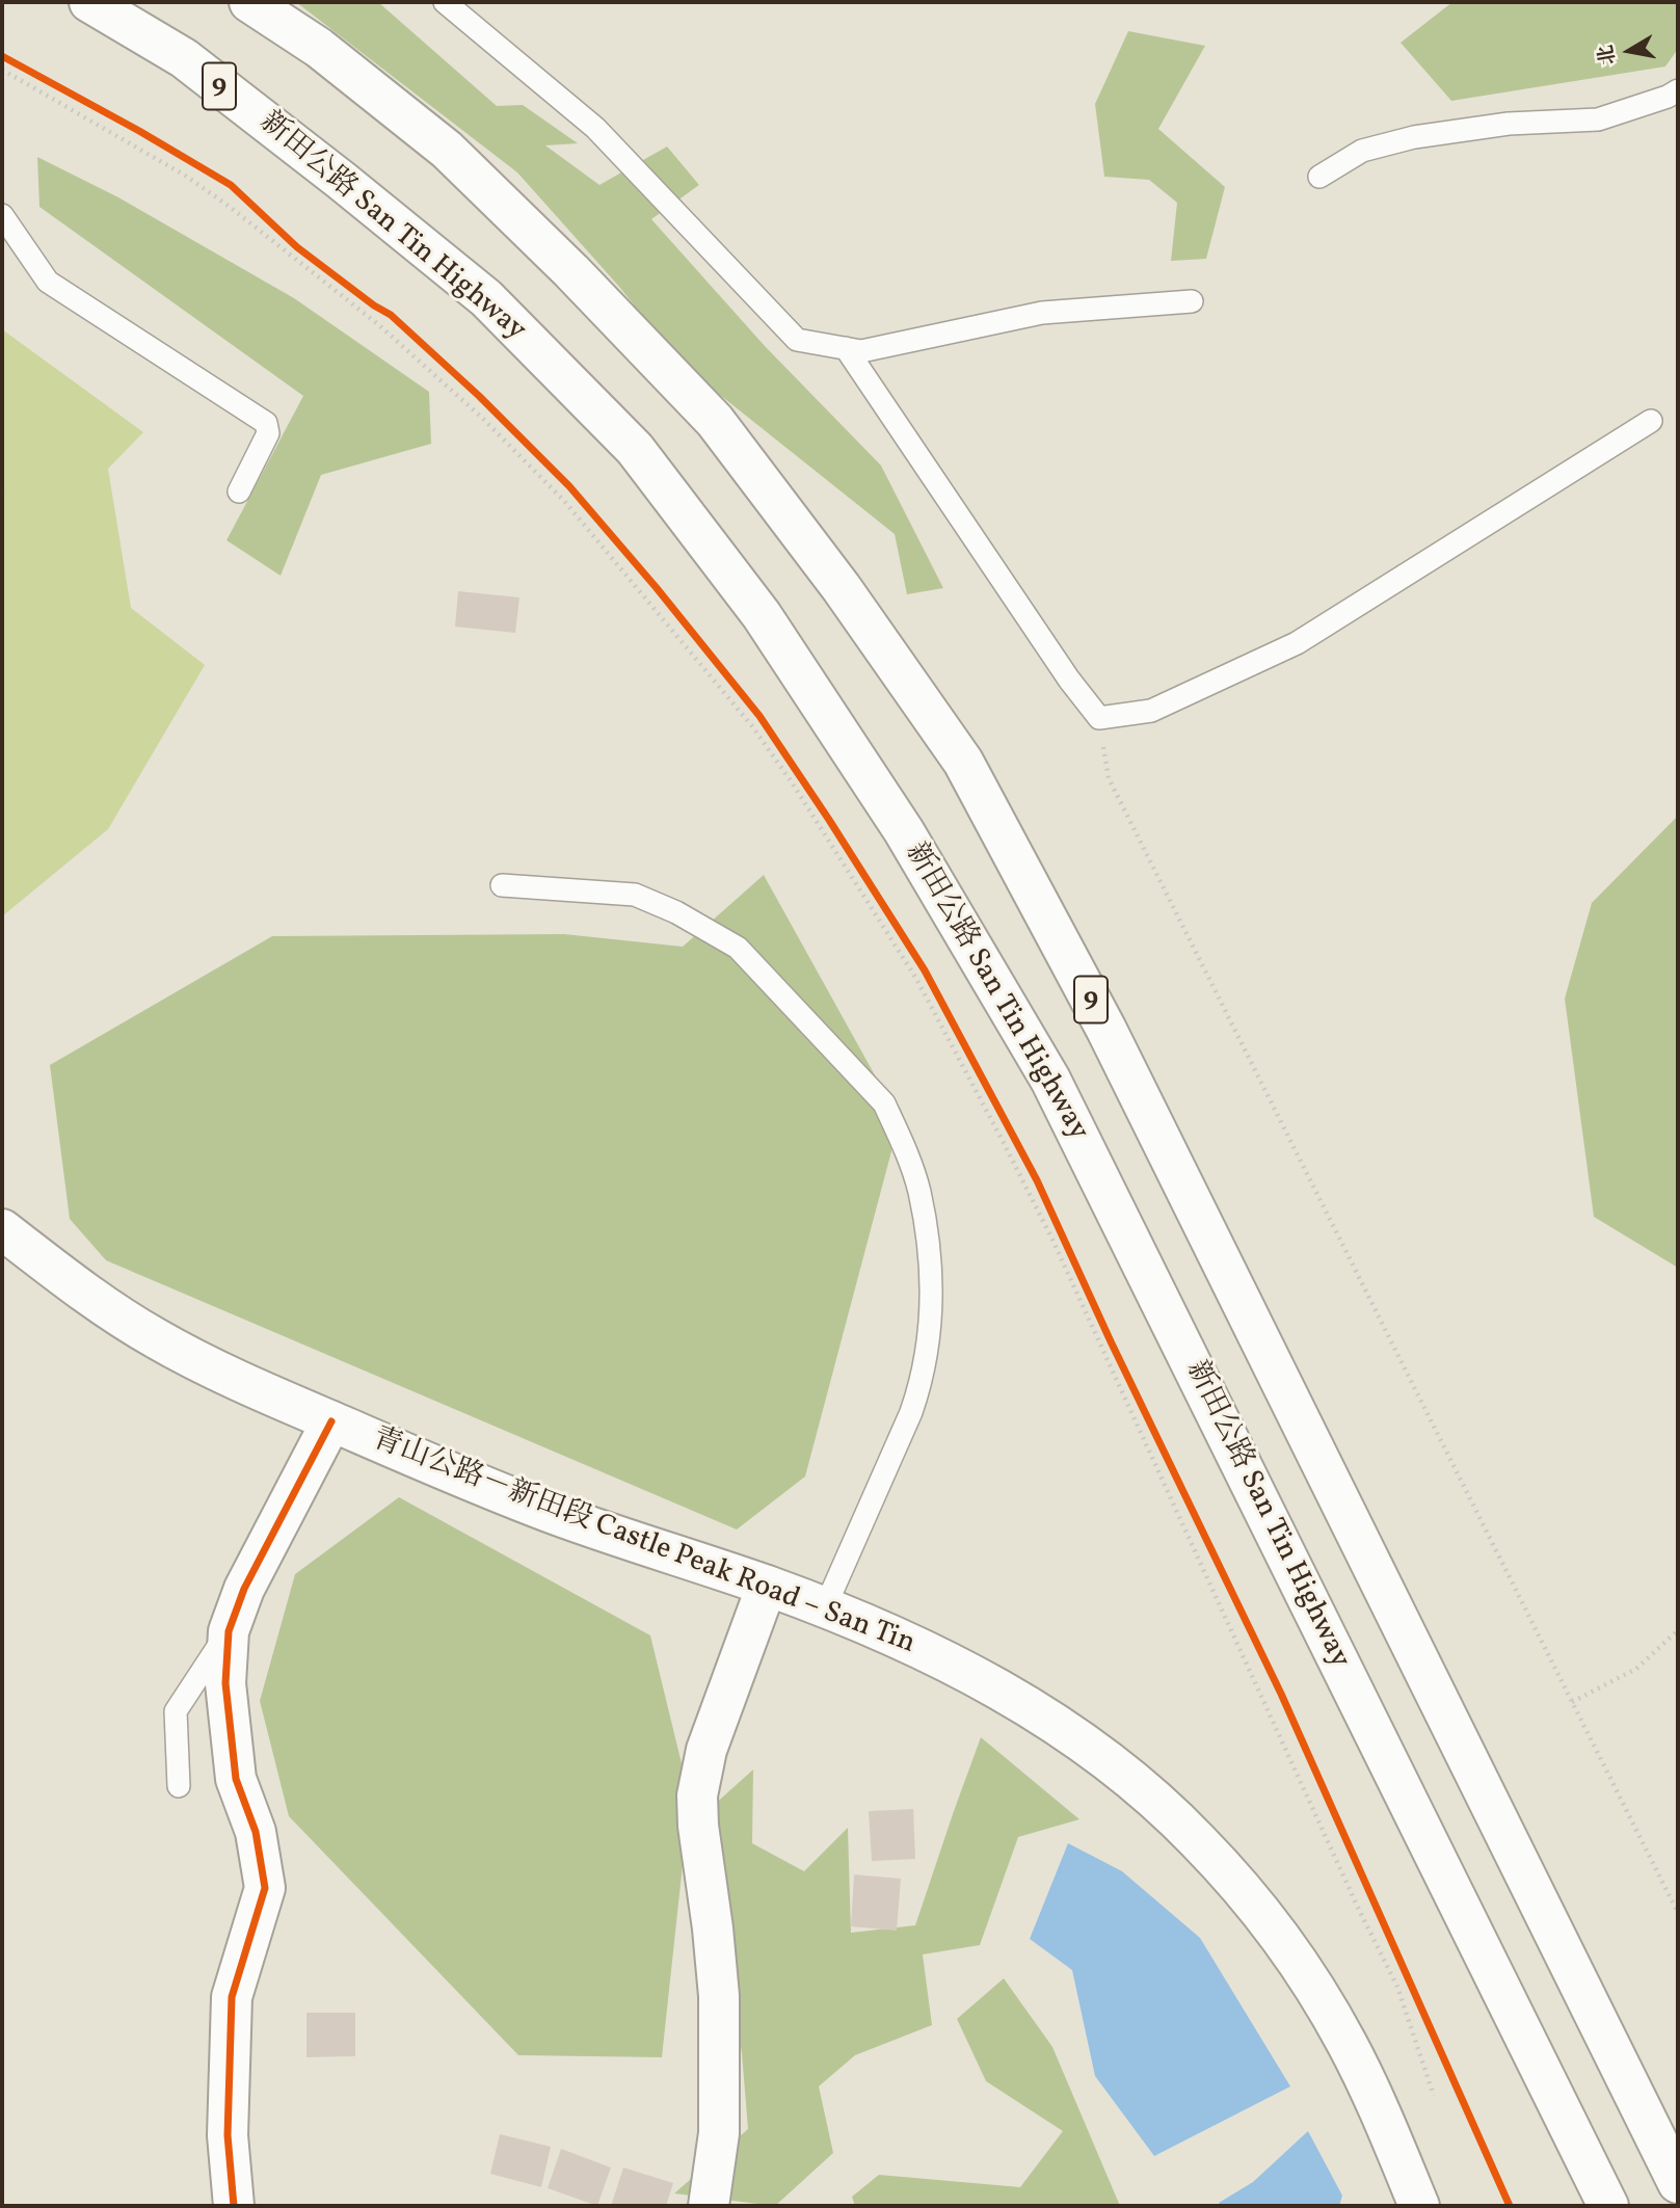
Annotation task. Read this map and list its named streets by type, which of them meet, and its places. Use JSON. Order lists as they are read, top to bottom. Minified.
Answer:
{"streets":{"main road":["9","新田公路 San Tin Highway","青山公路－新田段 Castle Peak Road – San Tin"]},"north":"left"}
